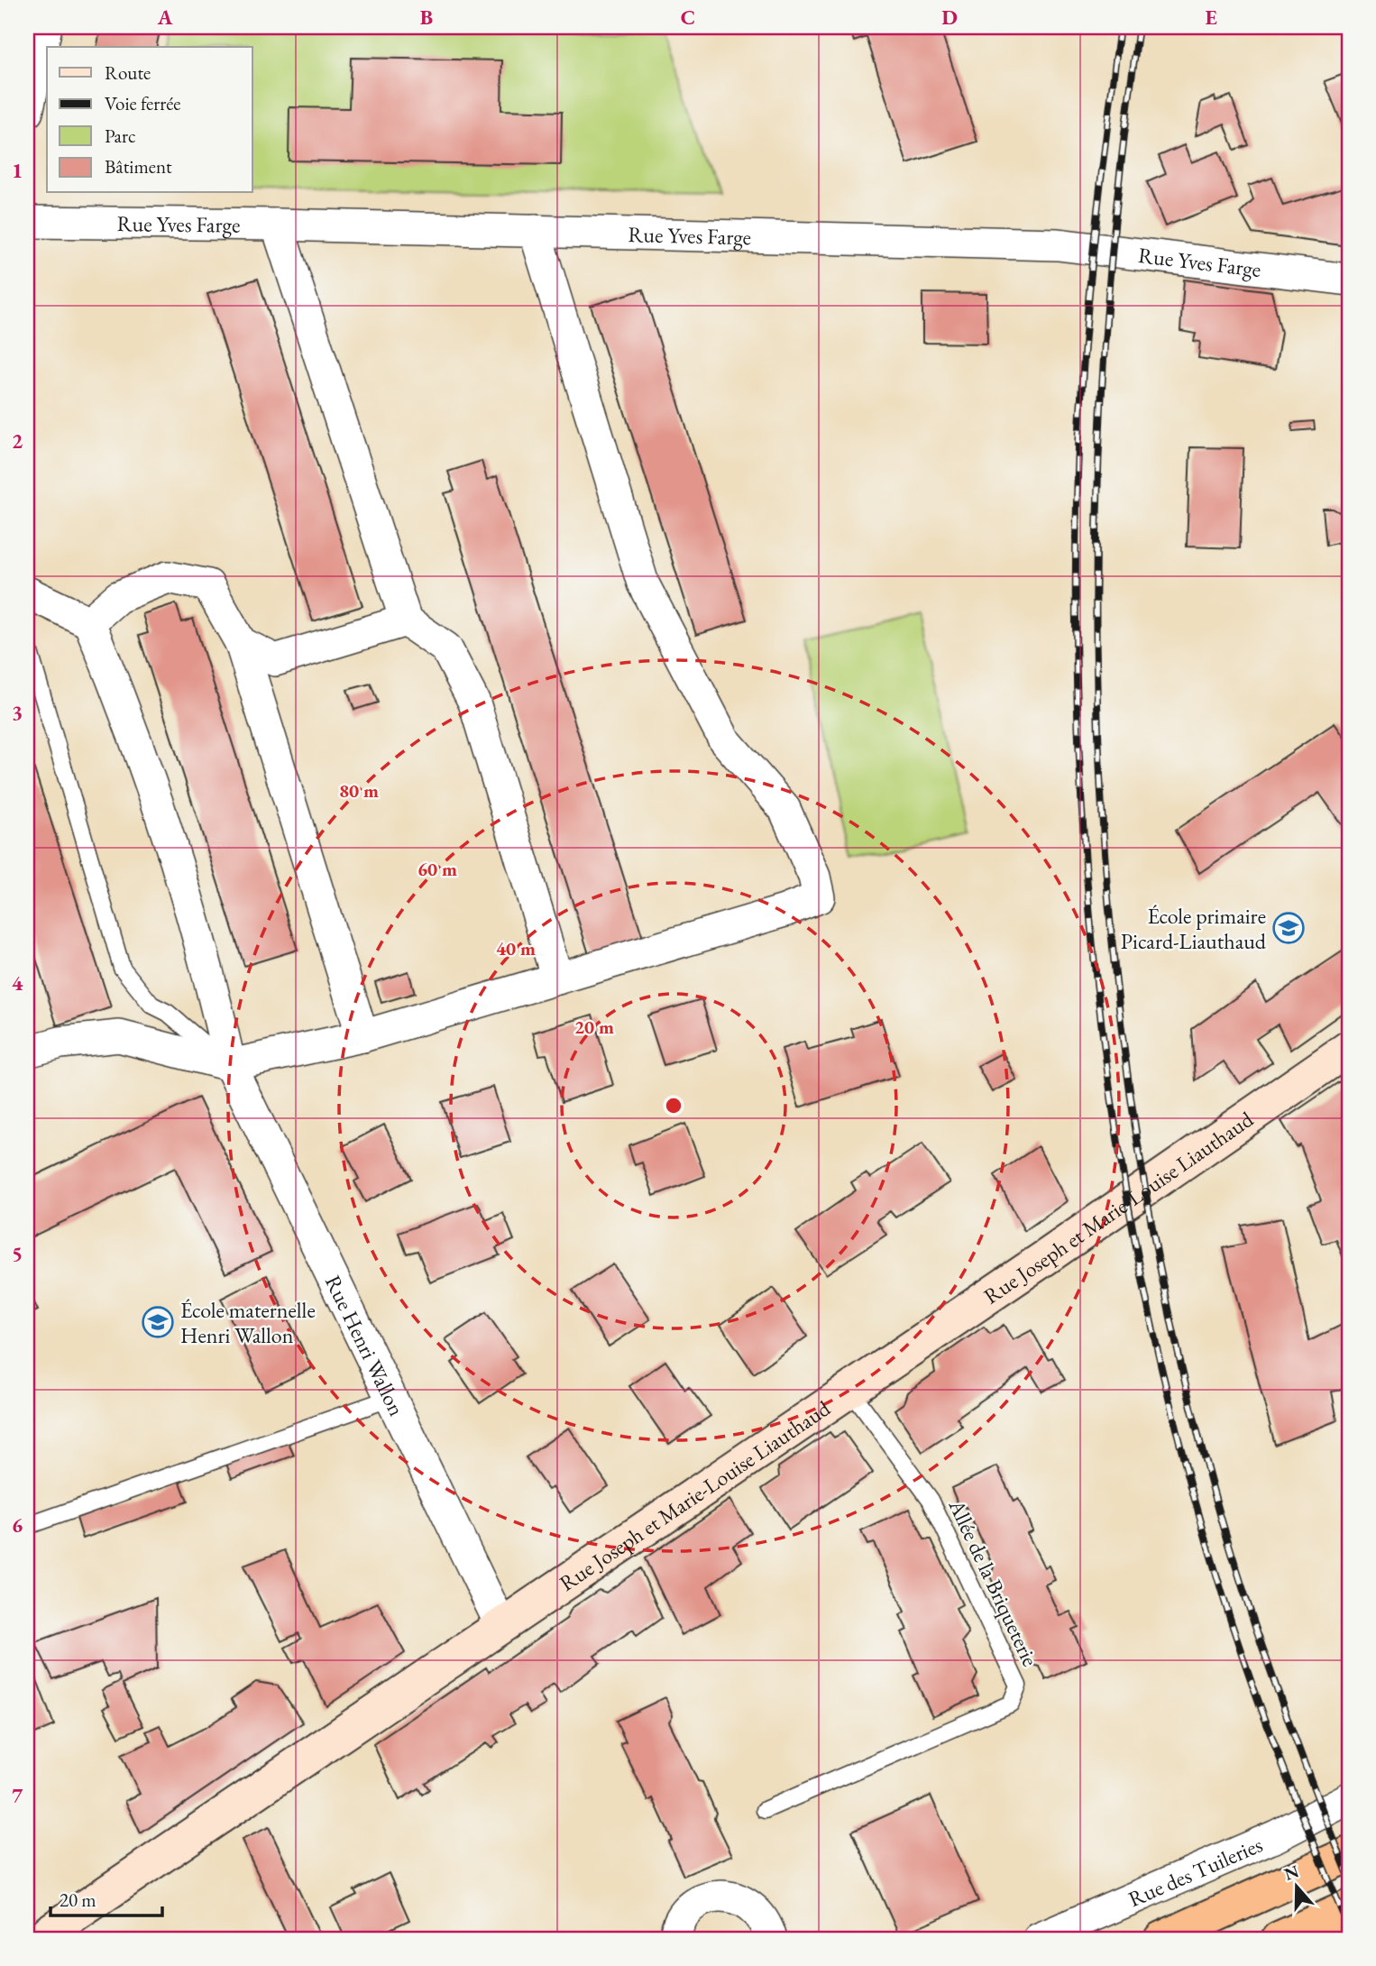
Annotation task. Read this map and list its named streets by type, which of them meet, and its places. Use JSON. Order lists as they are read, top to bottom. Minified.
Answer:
{"streets":{"main road":["Rue Joseph et Marie-Louise Liauthaud"],"street":["Rue Yves Farge","Rue Henri Wallon","Rue des Tuileries"],"lane":["Allée de la Briqueterie"]},"crossings":[["Rue Joseph et Marie-Louise Liauthaud","Rue Henri Wallon"],["Rue Joseph et Marie-Louise Liauthaud","Allée de la Briqueterie"]],"places":{"school or university":["École primaire Picard-Liauthaud","École maternelle Henri Wallon"]},"legend":["Route","Voie ferrée","Parc","Bâtiment"],"scale_bar":"20 m","north":"top","grid":{"columns":["A","B","C","D","E"],"rows":["1","2","3","4","5","6","7"]},"rings":["80 m","60 m","40 m","20 m"]}
